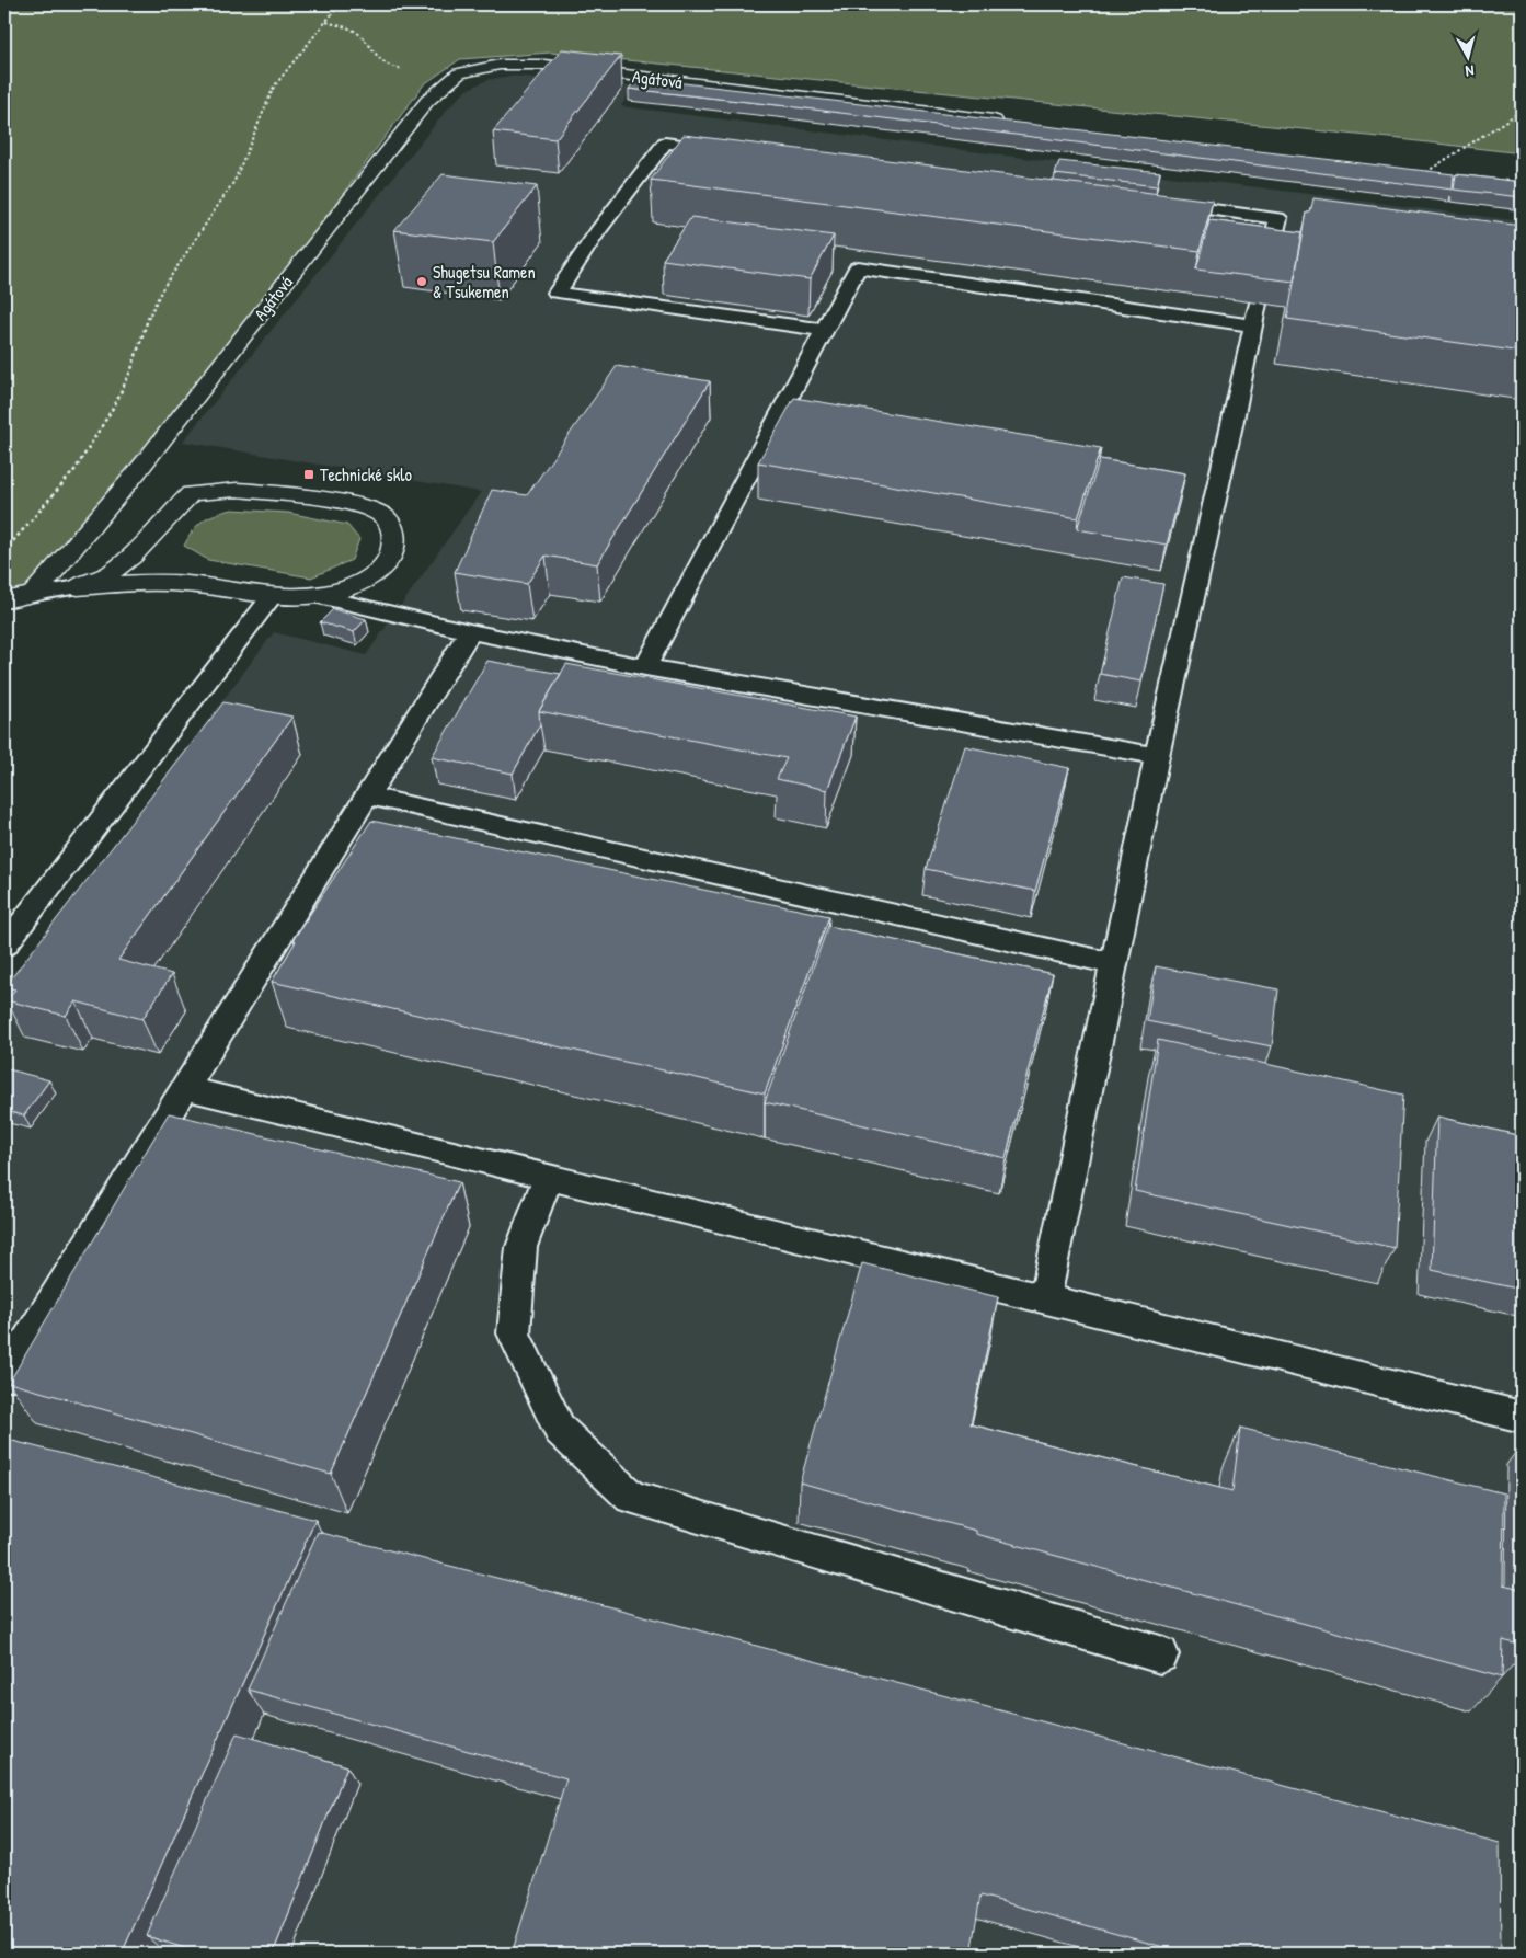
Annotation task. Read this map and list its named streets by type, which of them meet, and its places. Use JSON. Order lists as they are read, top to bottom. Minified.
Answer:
{"streets":{"street":["Agátová"]},"places":{"other":["Shugetsu Ramen & Tsukemen"],"transit":["Technické sklo"]},"north":"bottom"}
